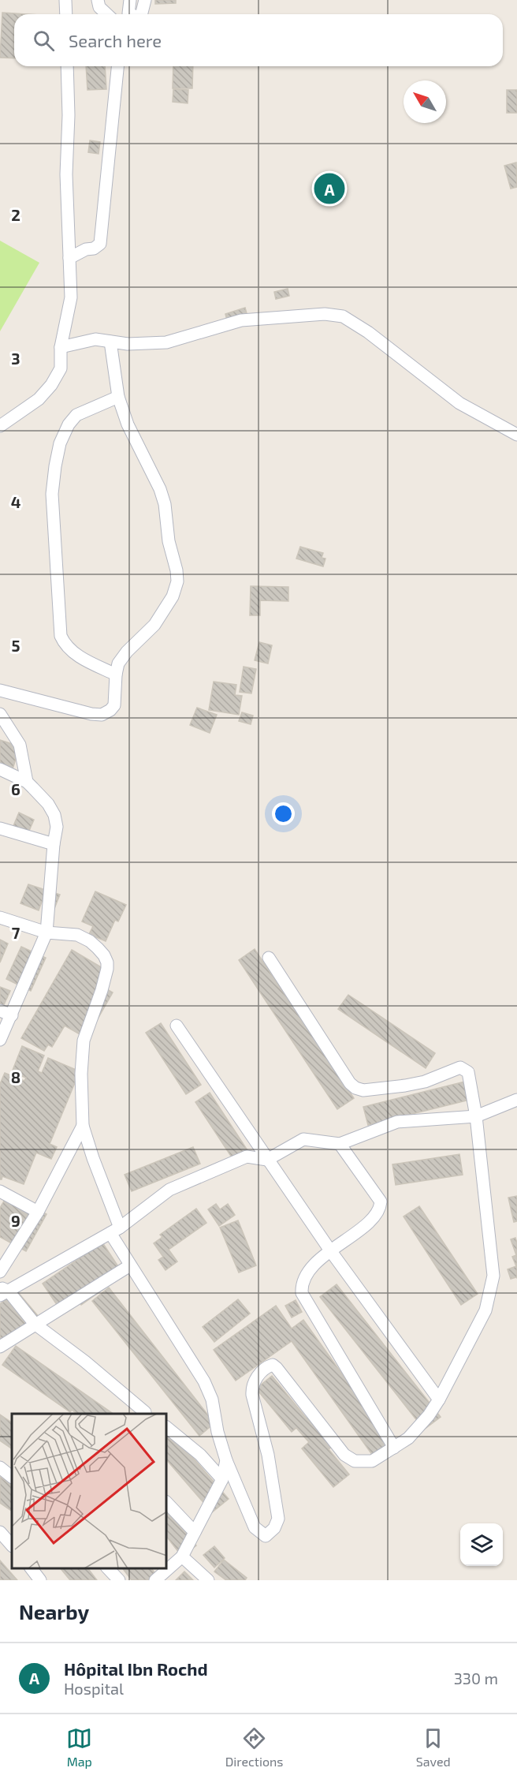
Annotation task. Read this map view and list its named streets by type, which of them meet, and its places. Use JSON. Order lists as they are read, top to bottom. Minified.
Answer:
{"north":"top left","page":{"search":"Search here","pins":"A","heading":"Nearby","list":[{"mark":"A","name":"Hôpital Ibn Rochd","note":"Hospital","value":"330 m"}],"nav":["Map","Directions","Saved"]},"grid":{"rows":["2","3","4","5","6","7","8","9"]}}
